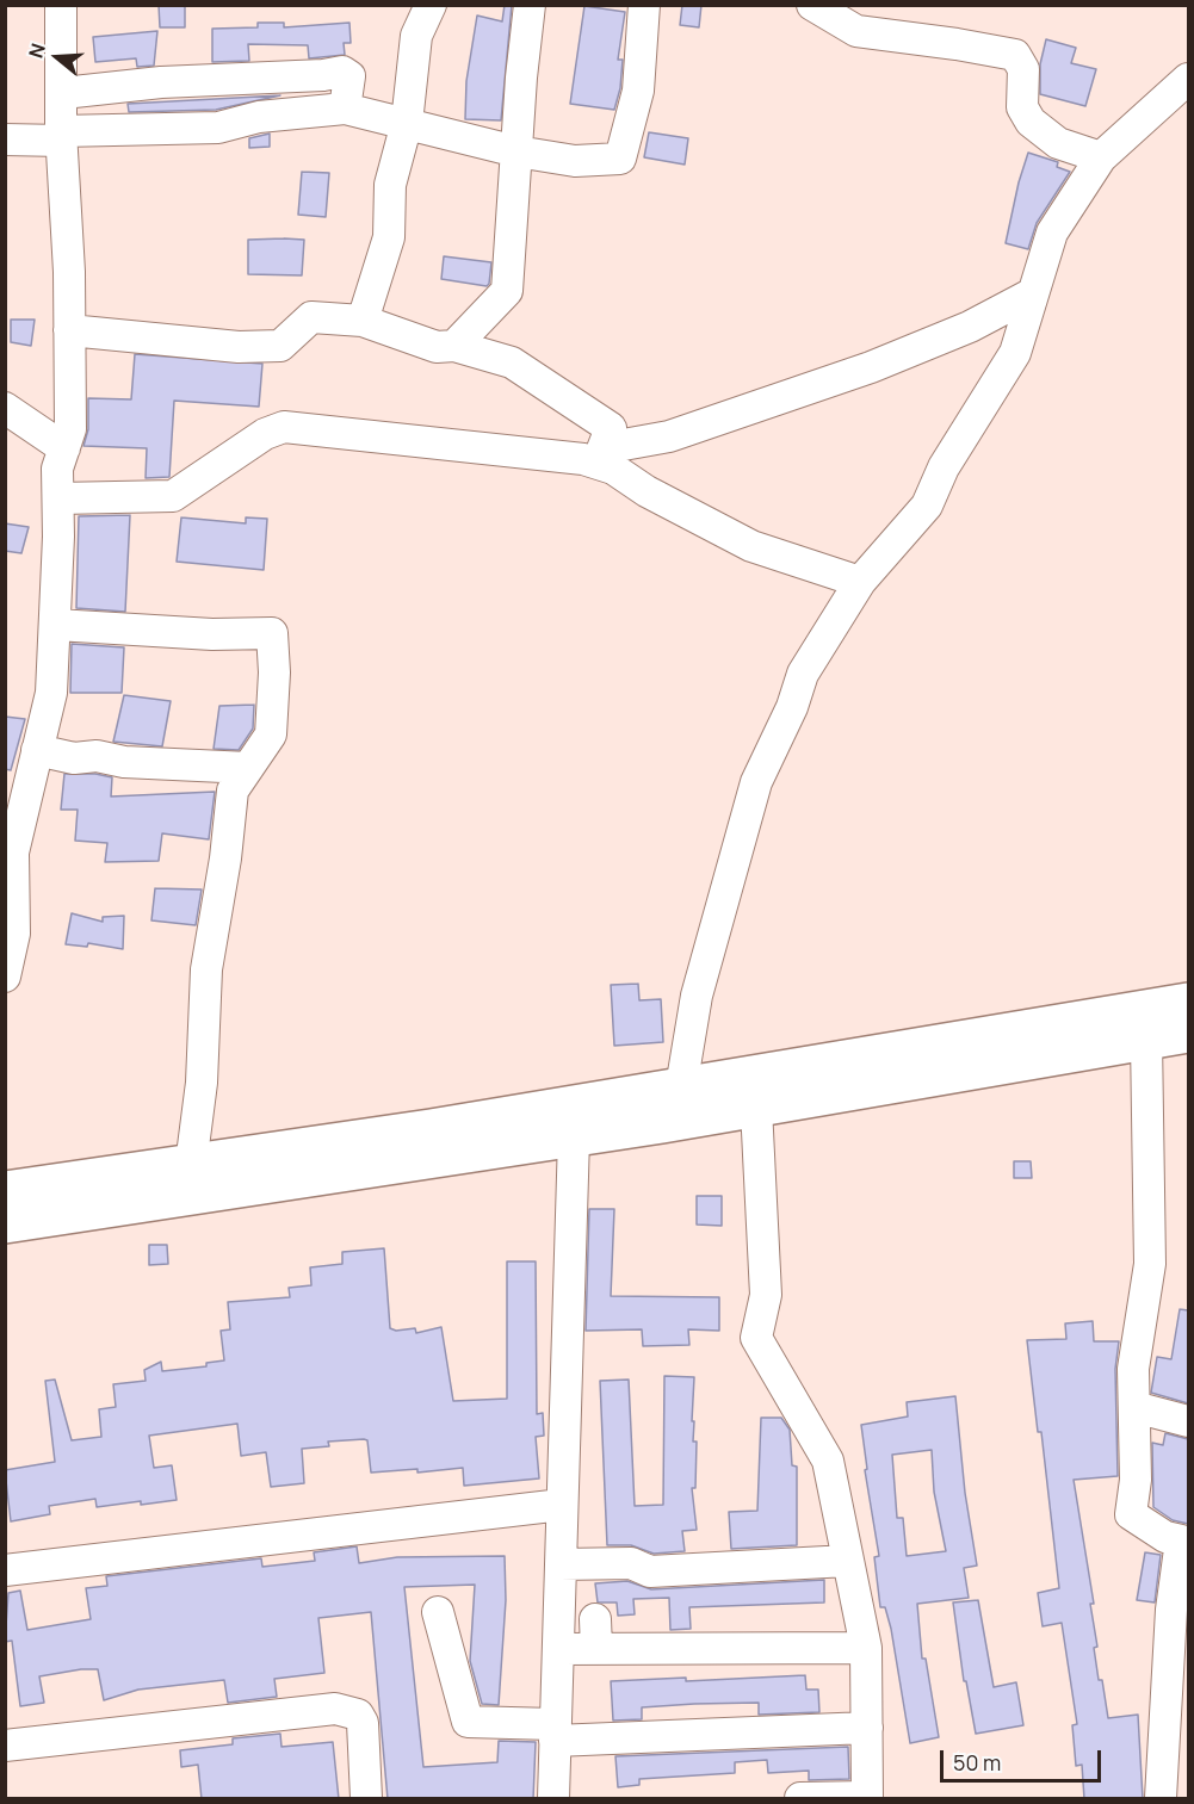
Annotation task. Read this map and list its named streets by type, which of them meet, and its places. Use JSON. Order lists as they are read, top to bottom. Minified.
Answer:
{"scale_bar":"50 m","north":"left"}
